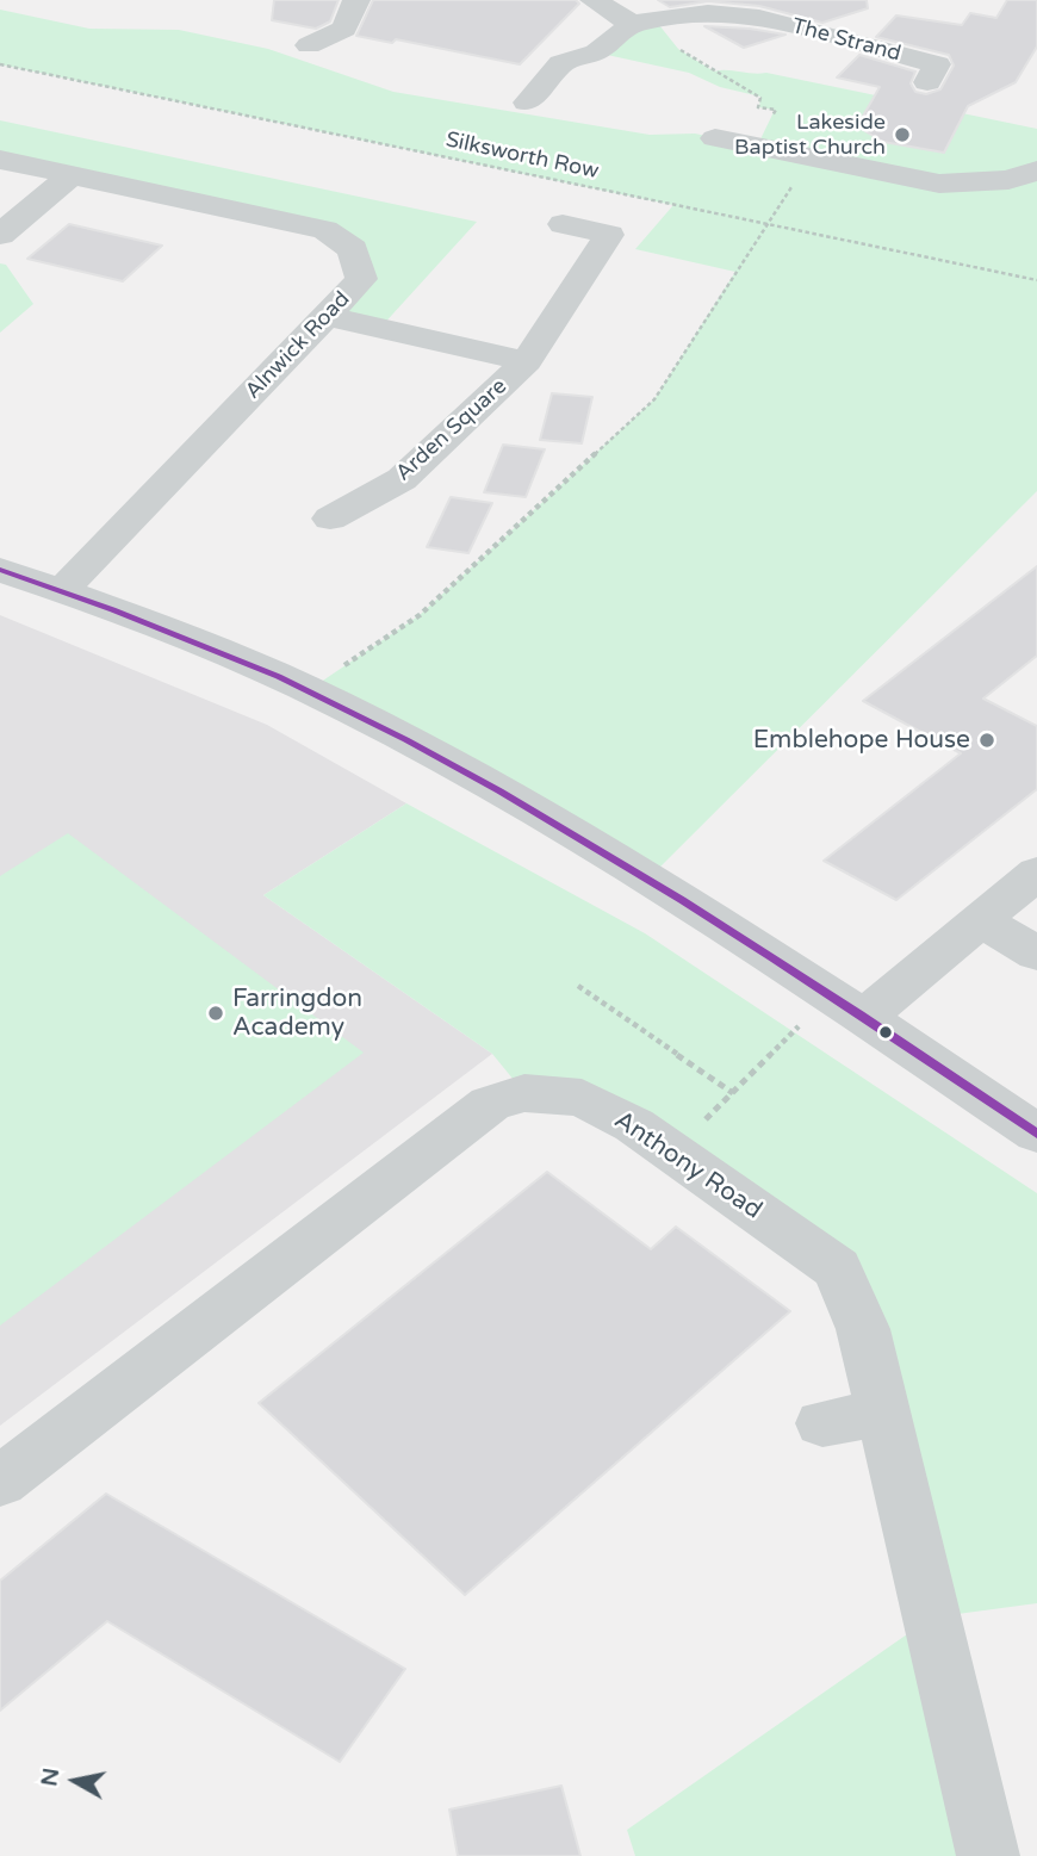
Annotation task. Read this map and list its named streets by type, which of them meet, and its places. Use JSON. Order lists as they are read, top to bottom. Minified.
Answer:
{"streets":{"street":["The Strand","Alnwick Road","Arden Square","Anthony Road"],"path":["Silksworth Row"]},"crossings":[["Alnwick Road","Arden Square"]],"places":["Lakeside Baptist Church","Emblehope House","Farringdon Academy"],"north":"left"}
